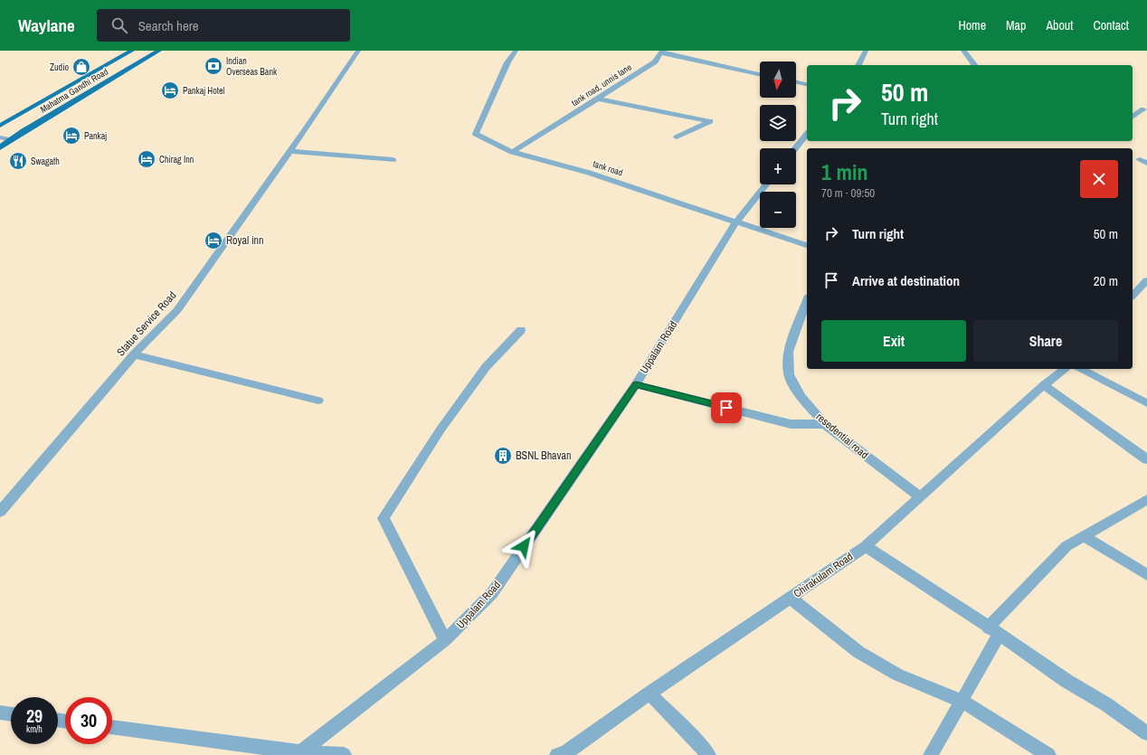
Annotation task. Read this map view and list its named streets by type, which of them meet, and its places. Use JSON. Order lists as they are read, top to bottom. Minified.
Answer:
{"streets":{"main road":["Mahatma Gandhi Road"],"street":["tank road, unnis lane","tank road","Statue Service Road","Uppalam Road","resedential road","Chirakulam Road"]},"crossings":[["tank road, unnis lane","tank road"],["tank road","Uppalam Road"],["resedential road","Chirakulam Road"]],"places":{"bank":["Indian Overseas Bank"],"shop":["Zudio"],"hotel":["Pankaj Hotel","Pankaj","Chirag Inn","Royal inn"],"restaurant":["Swagath"],"building":["BSNL Bhavan"]},"north":"bottom","page":{"header":"Waylane","search":"Search here","nav":["Home","Map","About","Contact"],"map_buttons":["+","−"],"turn":["50 m","Turn right"],"heading":["1 min","70 m · 09:50"],"list":[{"name":"Turn right","value":"50 m"},{"name":"Arrive at destination","value":"20 m"}],"buttons":["Exit","Share"],"speed":"29 km/h","limit":"30"}}
